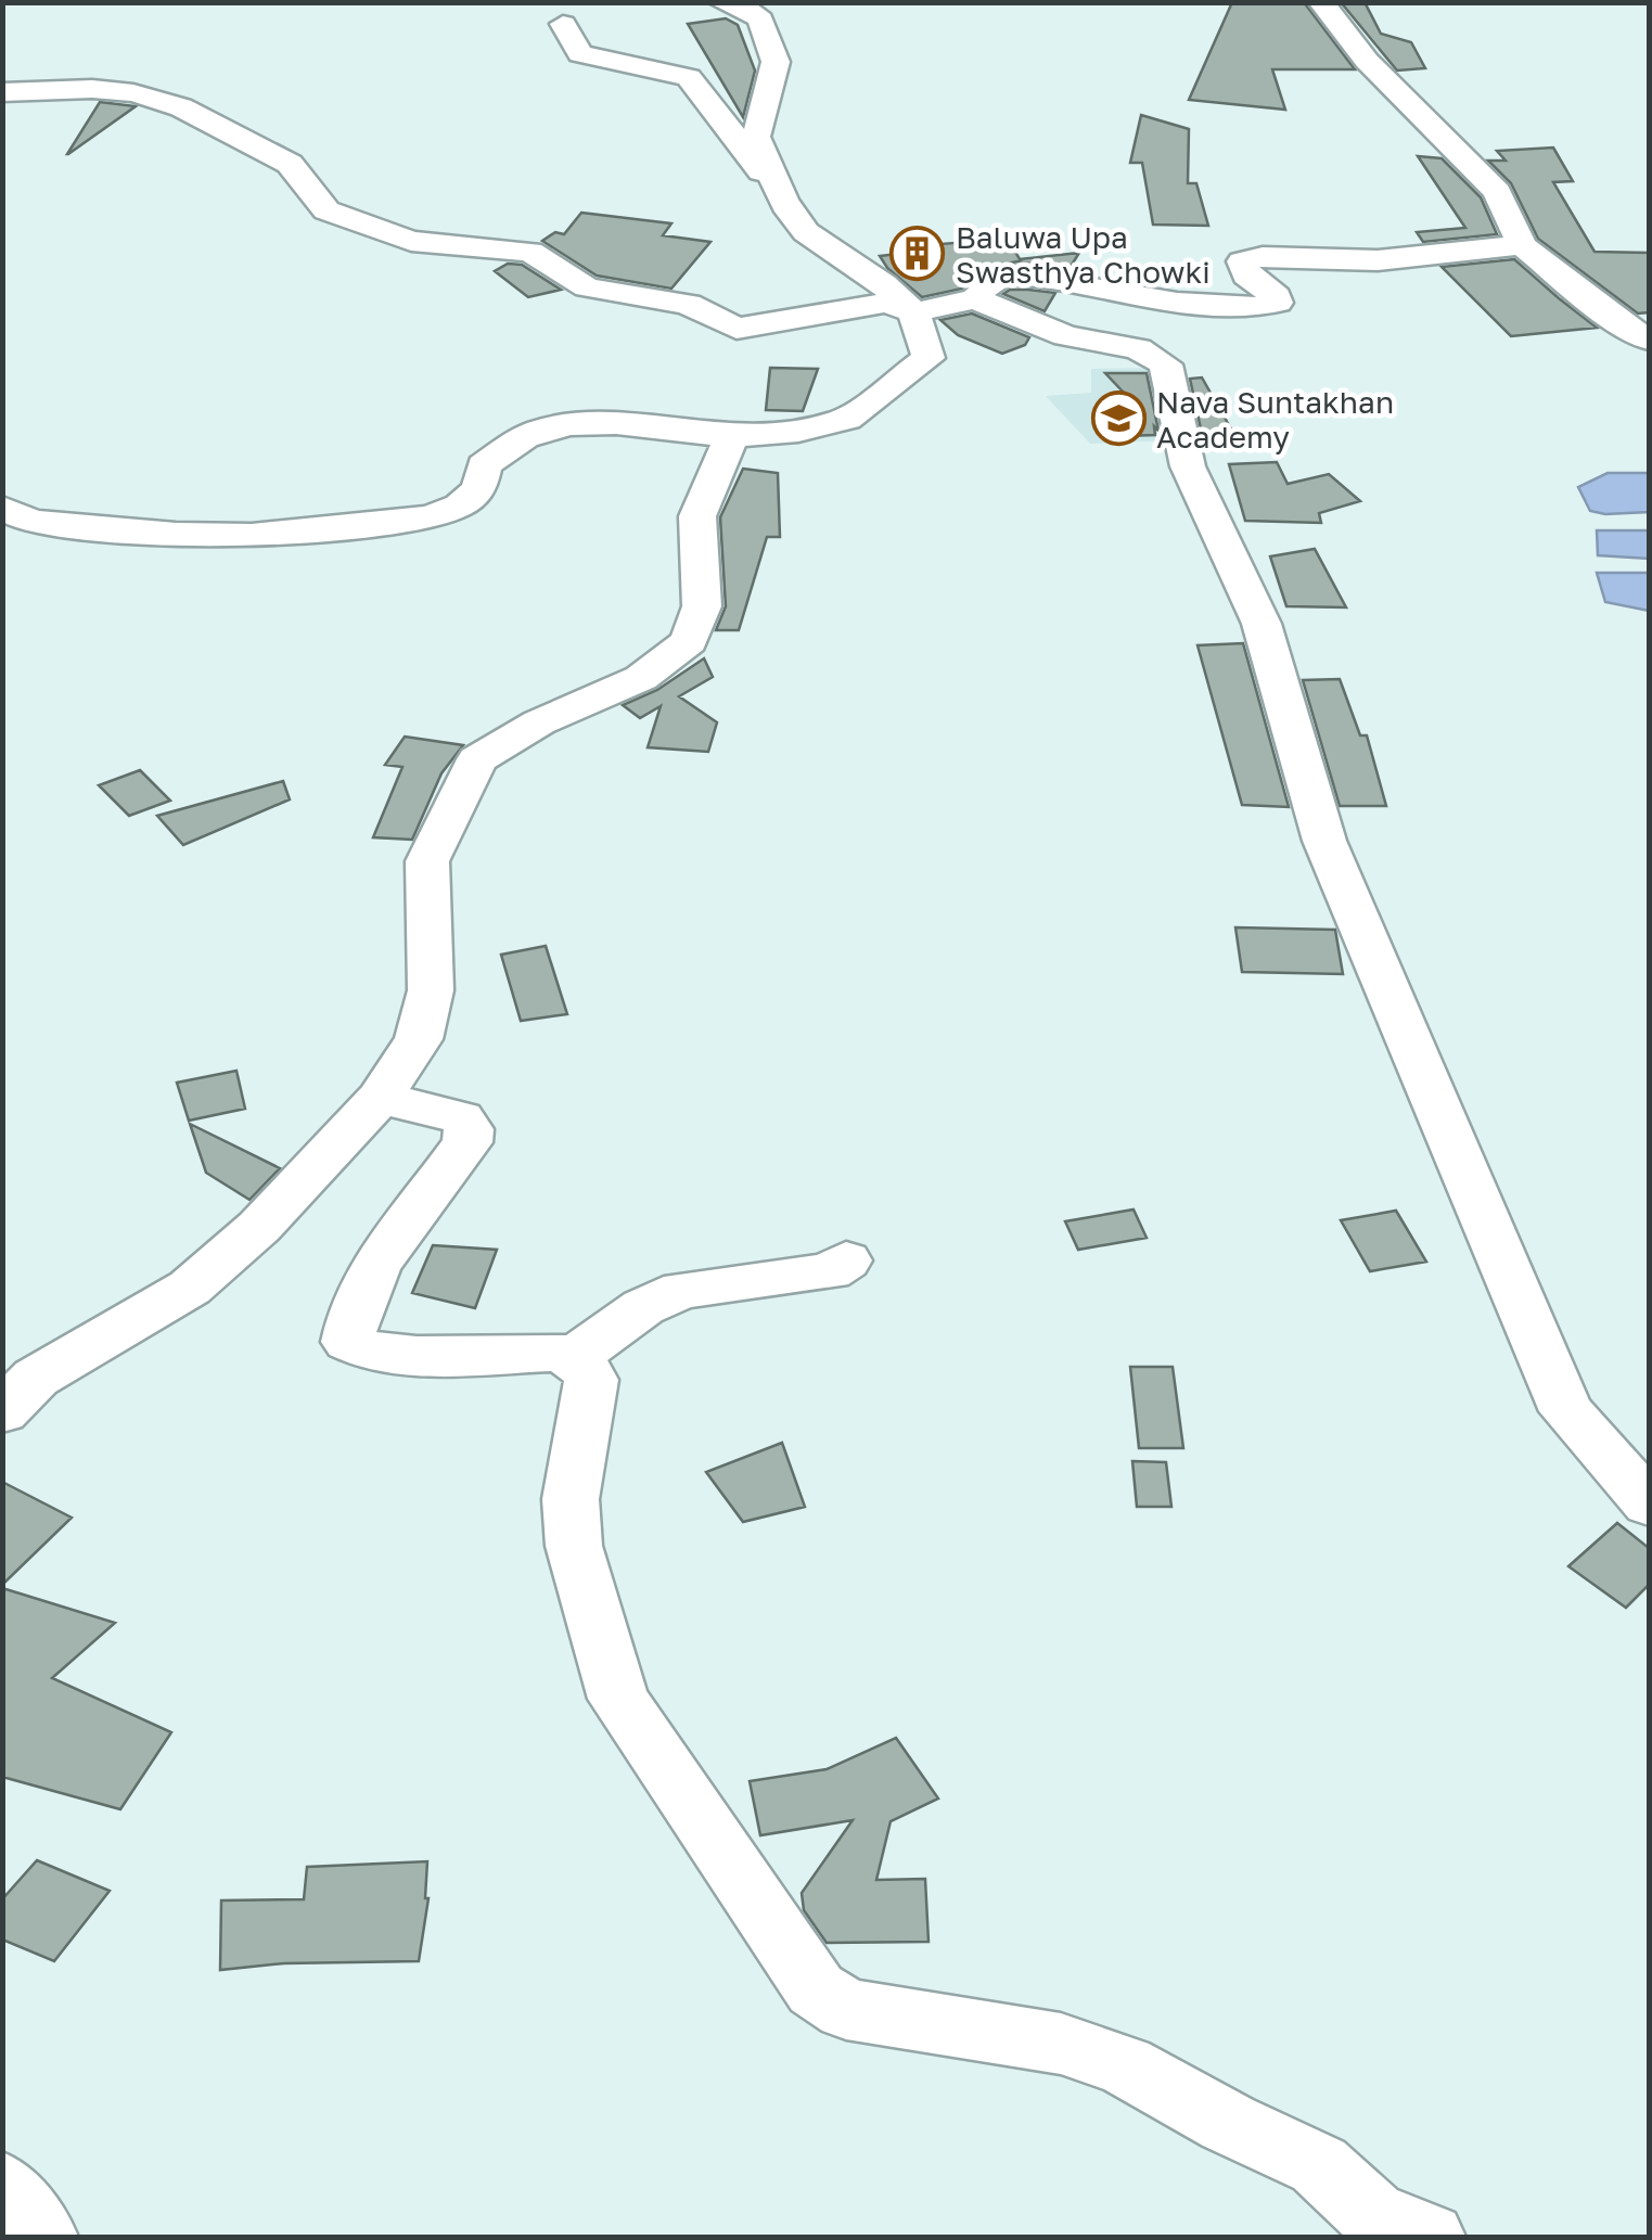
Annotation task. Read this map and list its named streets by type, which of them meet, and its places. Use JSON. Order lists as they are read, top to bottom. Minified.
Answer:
{"places":{"building":["Baluwa Upa Swasthya Chowki"],"school or university":["Nava Suntakhan Academy"]}}
